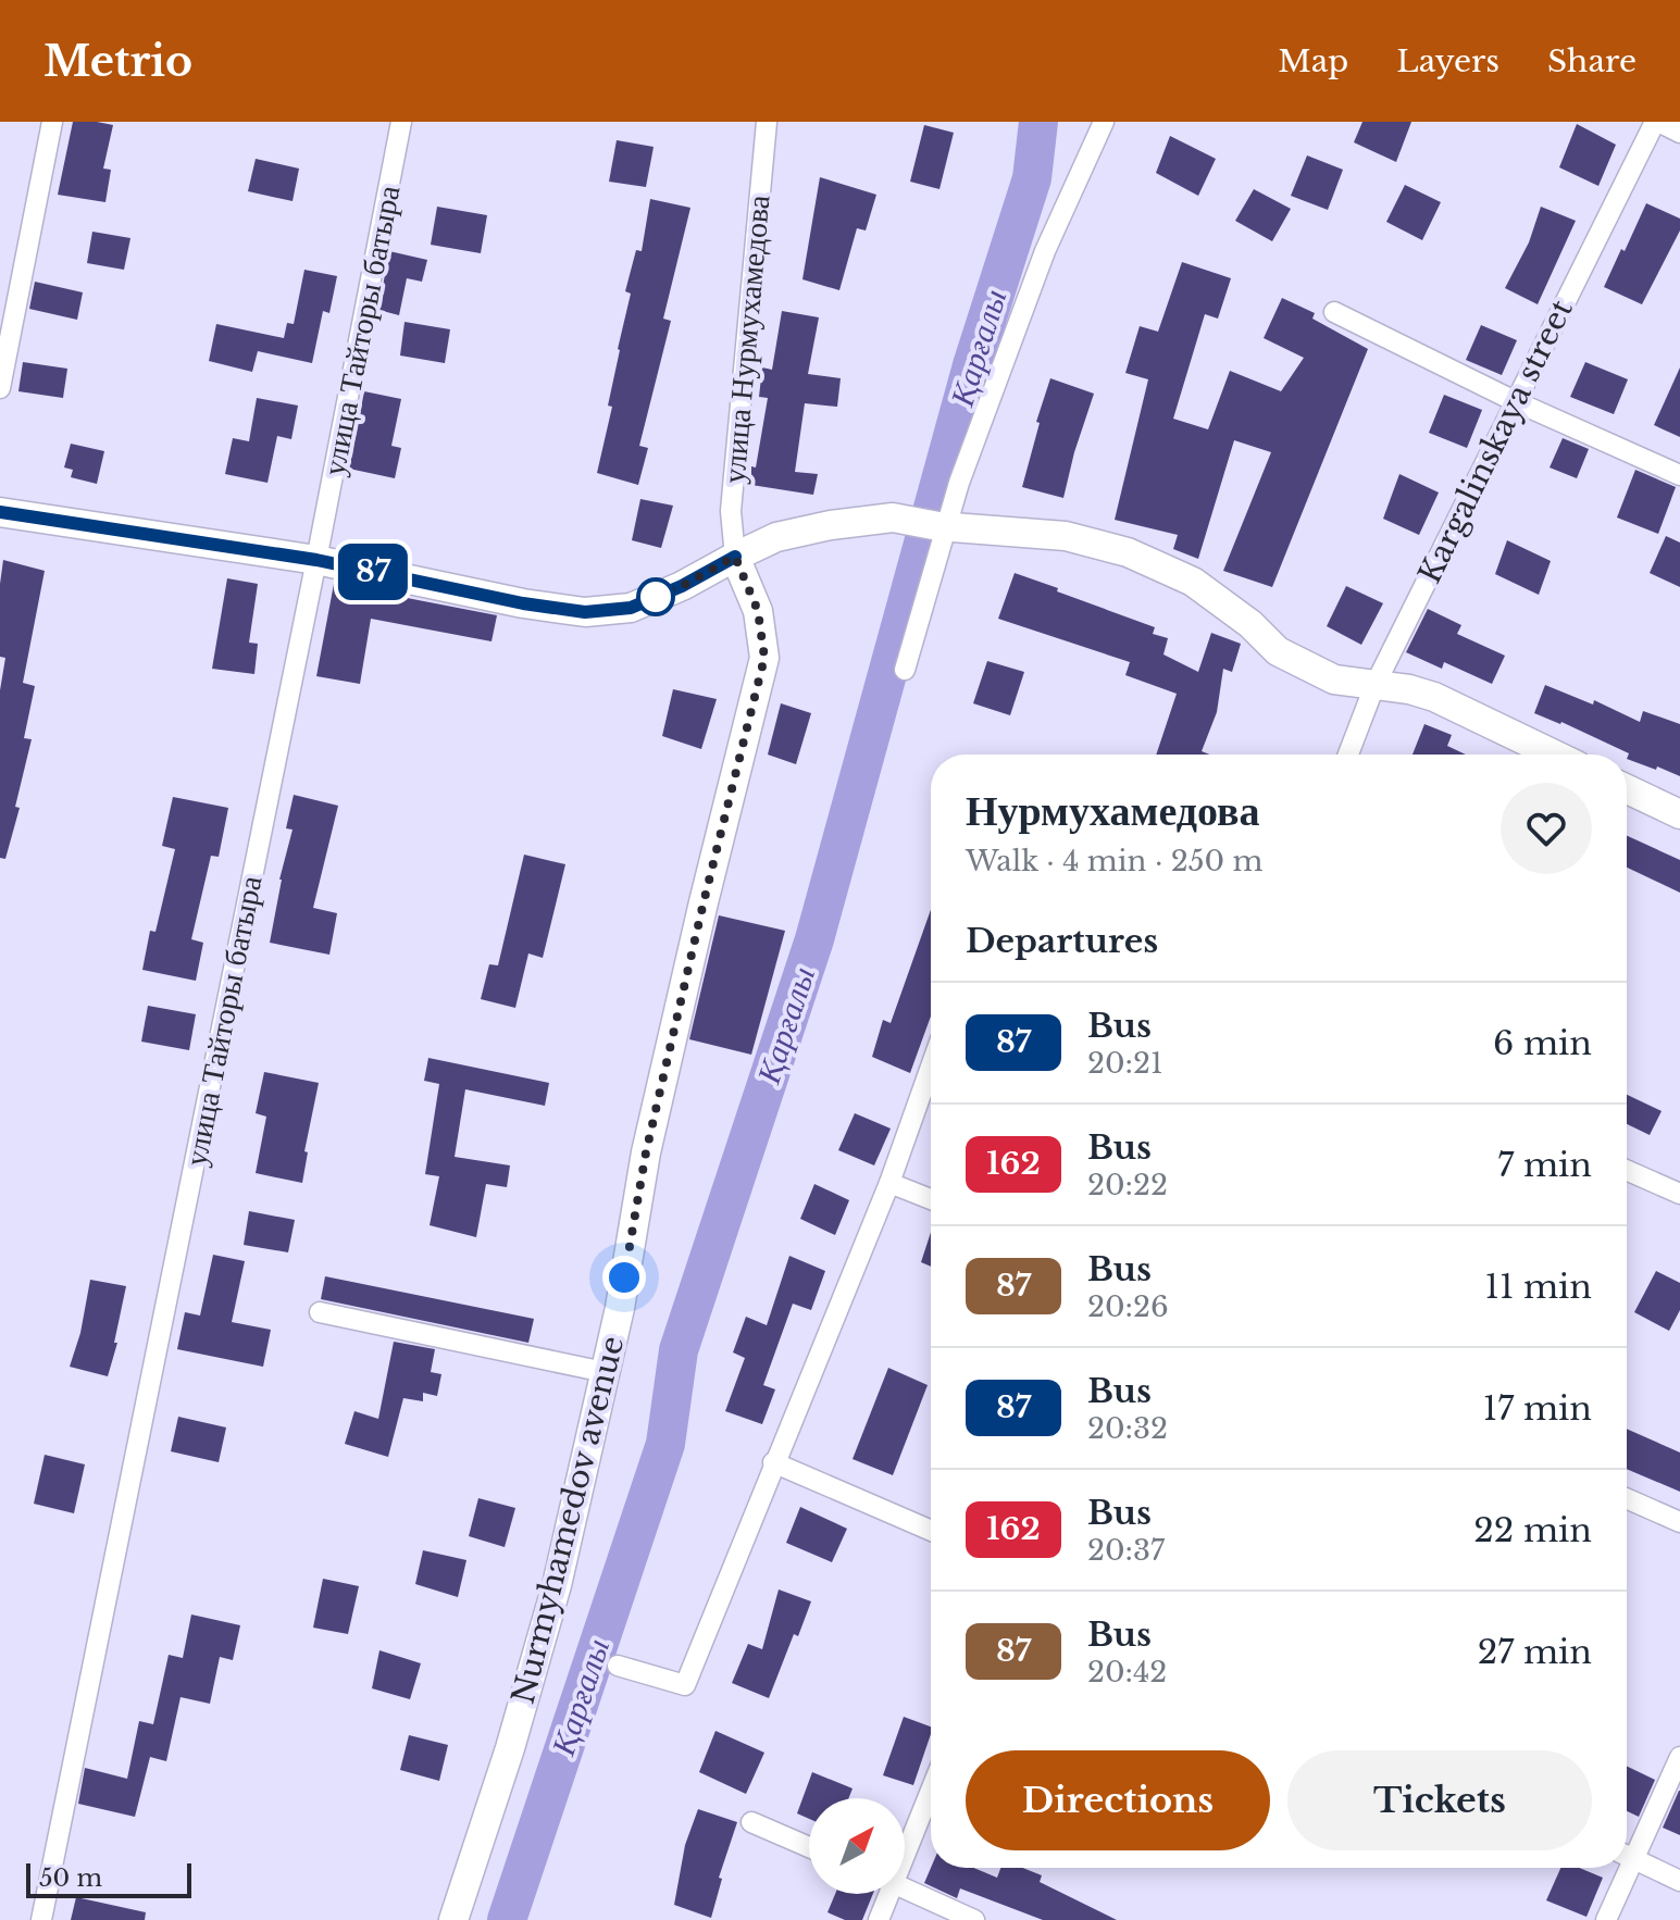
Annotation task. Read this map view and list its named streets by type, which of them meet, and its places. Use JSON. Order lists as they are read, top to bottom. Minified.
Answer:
{"streets":{"street":["улица Тайторы батыра","улица Нурмухамедова","Kargalinskaya street","Nurmyhamedov avenue"]},"crossings":[["улица Нурмухамедова","Nurmyhamedov avenue"]],"water":["Қарғалы"],"lines":["bus line 87"],"scale_bar":"50 m","north":"top right","page":{"header":"Metrio","nav":["Map","Layers","Share"],"on_map":"87","heading":[["Нурмухамедова","Walk · 4 min · 250 m"],"Departures"],"list":[{"mark":"87","name":"Bus","note":"20:21","value":"6 min"},{"mark":"162","name":"Bus","note":"20:22","value":"7 min"},{"mark":"87","name":"Bus","note":"20:26","value":"11 min"},{"mark":"87","name":"Bus","note":"20:32","value":"17 min"},{"mark":"162","name":"Bus","note":"20:37","value":"22 min"},{"mark":"87","name":"Bus","note":"20:42","value":"27 min"}],"buttons":["Directions","Tickets"],"scale":"50 m"}}
